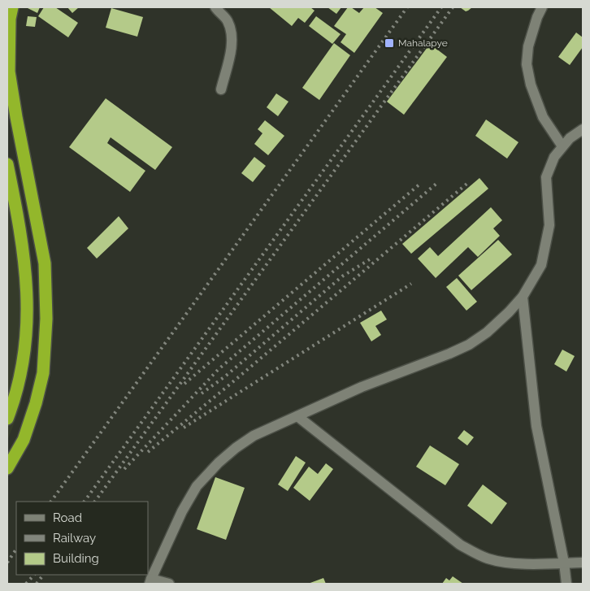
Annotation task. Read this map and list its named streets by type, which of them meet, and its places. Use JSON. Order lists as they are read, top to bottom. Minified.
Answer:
{"places":{"transit":["Mahalapye"]},"legend":["Road","Railway","Building"]}
